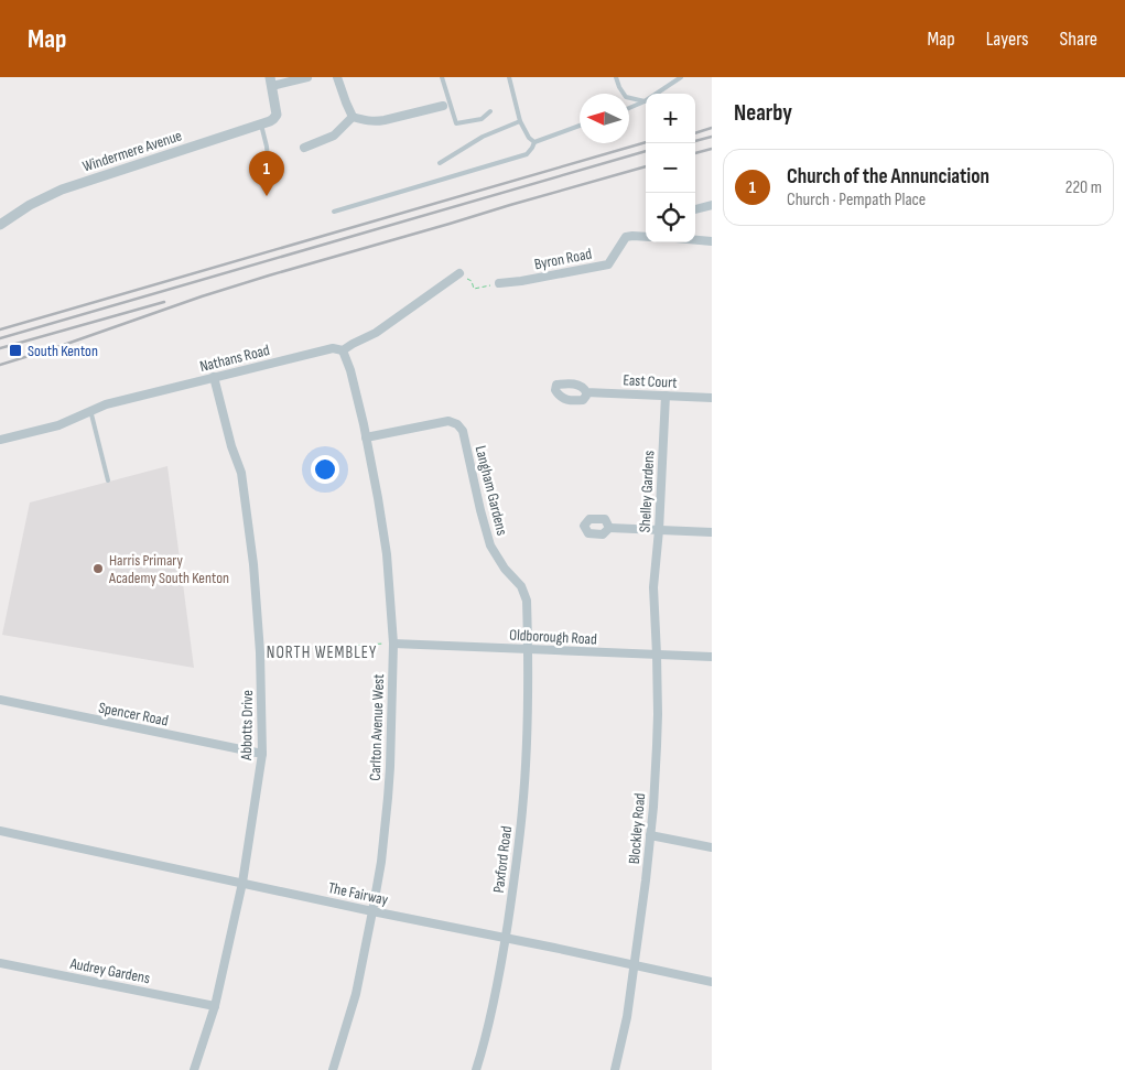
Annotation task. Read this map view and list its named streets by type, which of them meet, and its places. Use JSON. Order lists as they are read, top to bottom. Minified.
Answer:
{"streets":{"street":["Windermere Avenue","Byron Road","Nathans Road","East Court","Langham Gardens","Shelley Gardens","Oldborough Road","Spencer Road","Abbotts Drive","Carlton Avenue West","Blockley Road","Paxford Road","The Fairway","Audrey Gardens"]},"crossings":[["Nathans Road","Abbotts Drive"],["Nathans Road","Carlton Avenue West"],["East Court","Shelley Gardens"],["Langham Gardens","Oldborough Road"],["Langham Gardens","Carlton Avenue West"],["Langham Gardens","Paxford Road"],["Shelley Gardens","Blockley Road"],["Oldborough Road","Carlton Avenue West"],["Oldborough Road","Blockley Road"],["Oldborough Road","Paxford Road"],["Spencer Road","Abbotts Drive"],["Abbotts Drive","The Fairway"],["Abbotts Drive","Audrey Gardens"],["Carlton Avenue West","The Fairway"],["Blockley Road","The Fairway"],["Paxford Road","The Fairway"]],"districts":["NORTH WEMBLEY"],"places":{"transit":["South Kenton"],"other":["Harris Primary Academy South Kenton"]},"north":"left","page":{"header":"Map","nav":["Map","Layers","Share"],"heading":"Nearby","map_buttons":["+","−"],"list":[{"mark":"1","name":"Church of the Annunciation","note":"Church · Pempath Place","value":"220 m"}],"pins":"1"}}
